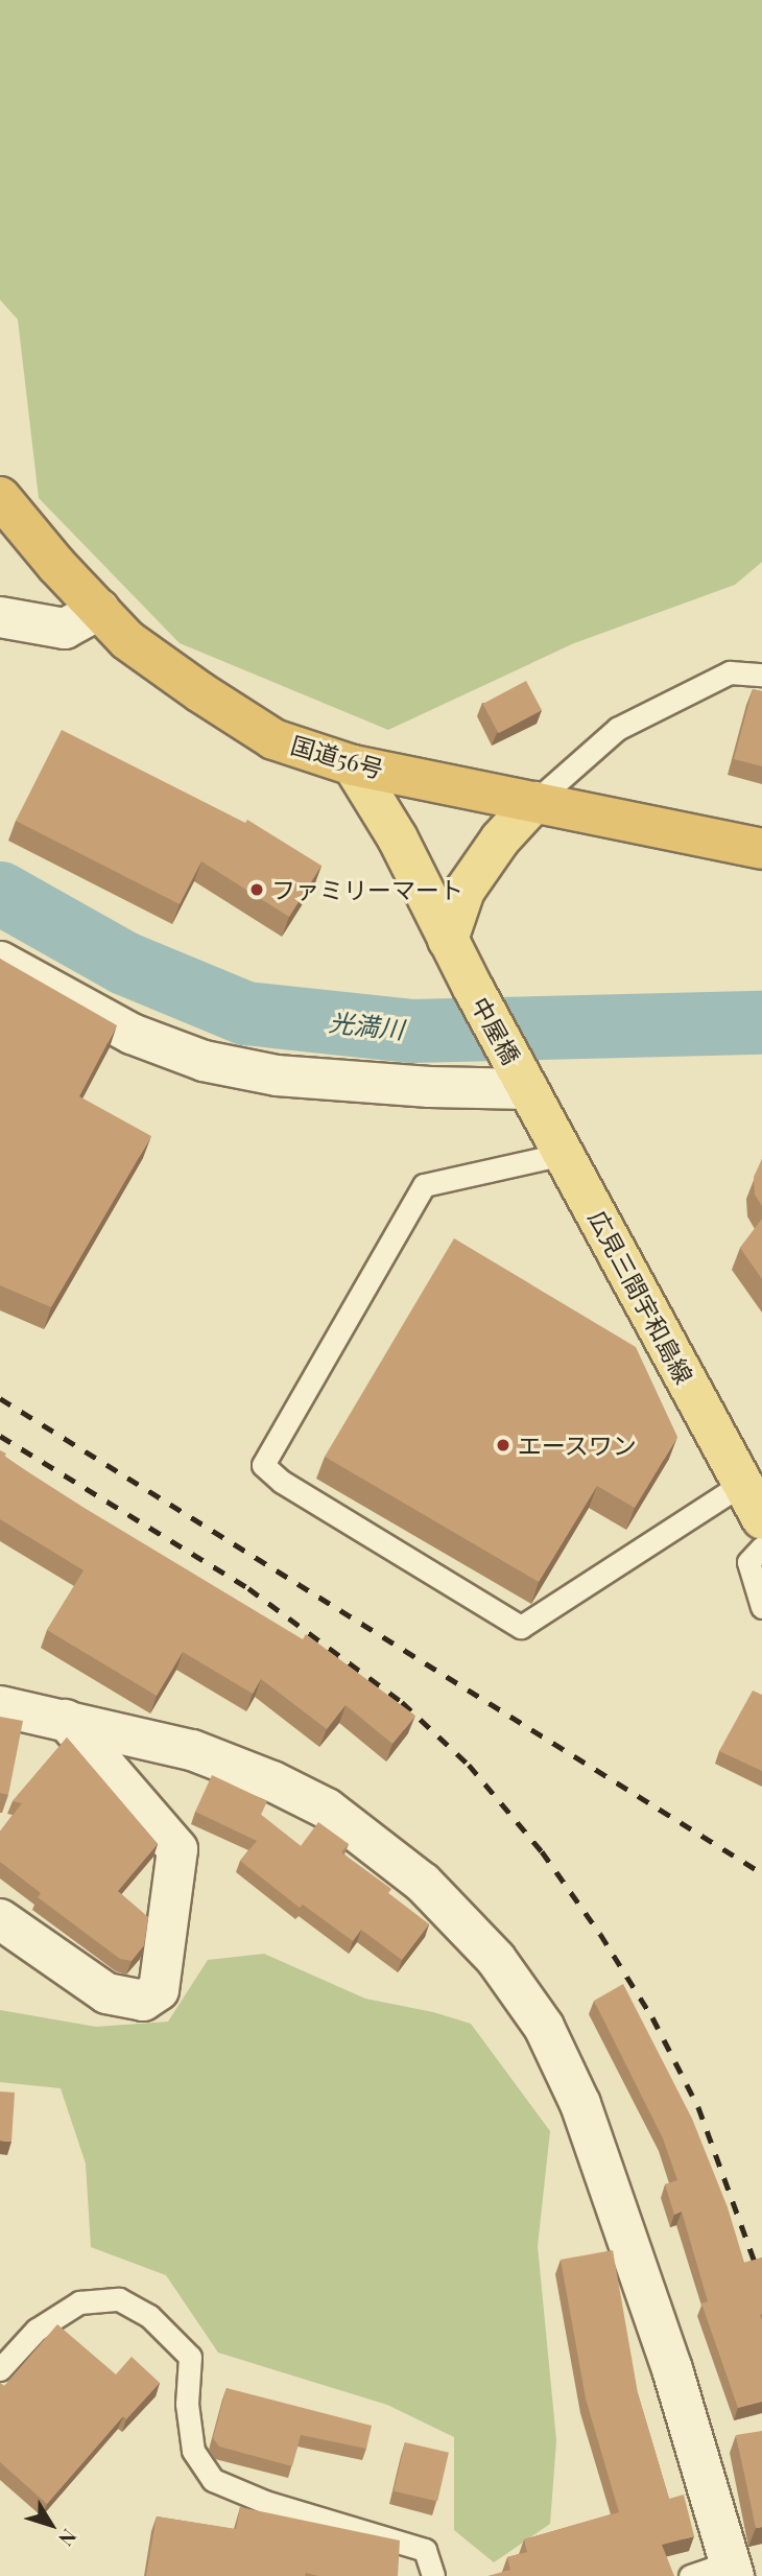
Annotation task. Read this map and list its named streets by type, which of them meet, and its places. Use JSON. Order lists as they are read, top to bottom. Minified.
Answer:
{"streets":{"highway":["国道56号"],"main road":["中屋橋","広見三間宇和島線"]},"crossings":[["中屋橋","広見三間宇和島線"]],"water":["光満川"],"places":["ファミリーマート","エースワン"],"north":"bottom right"}
